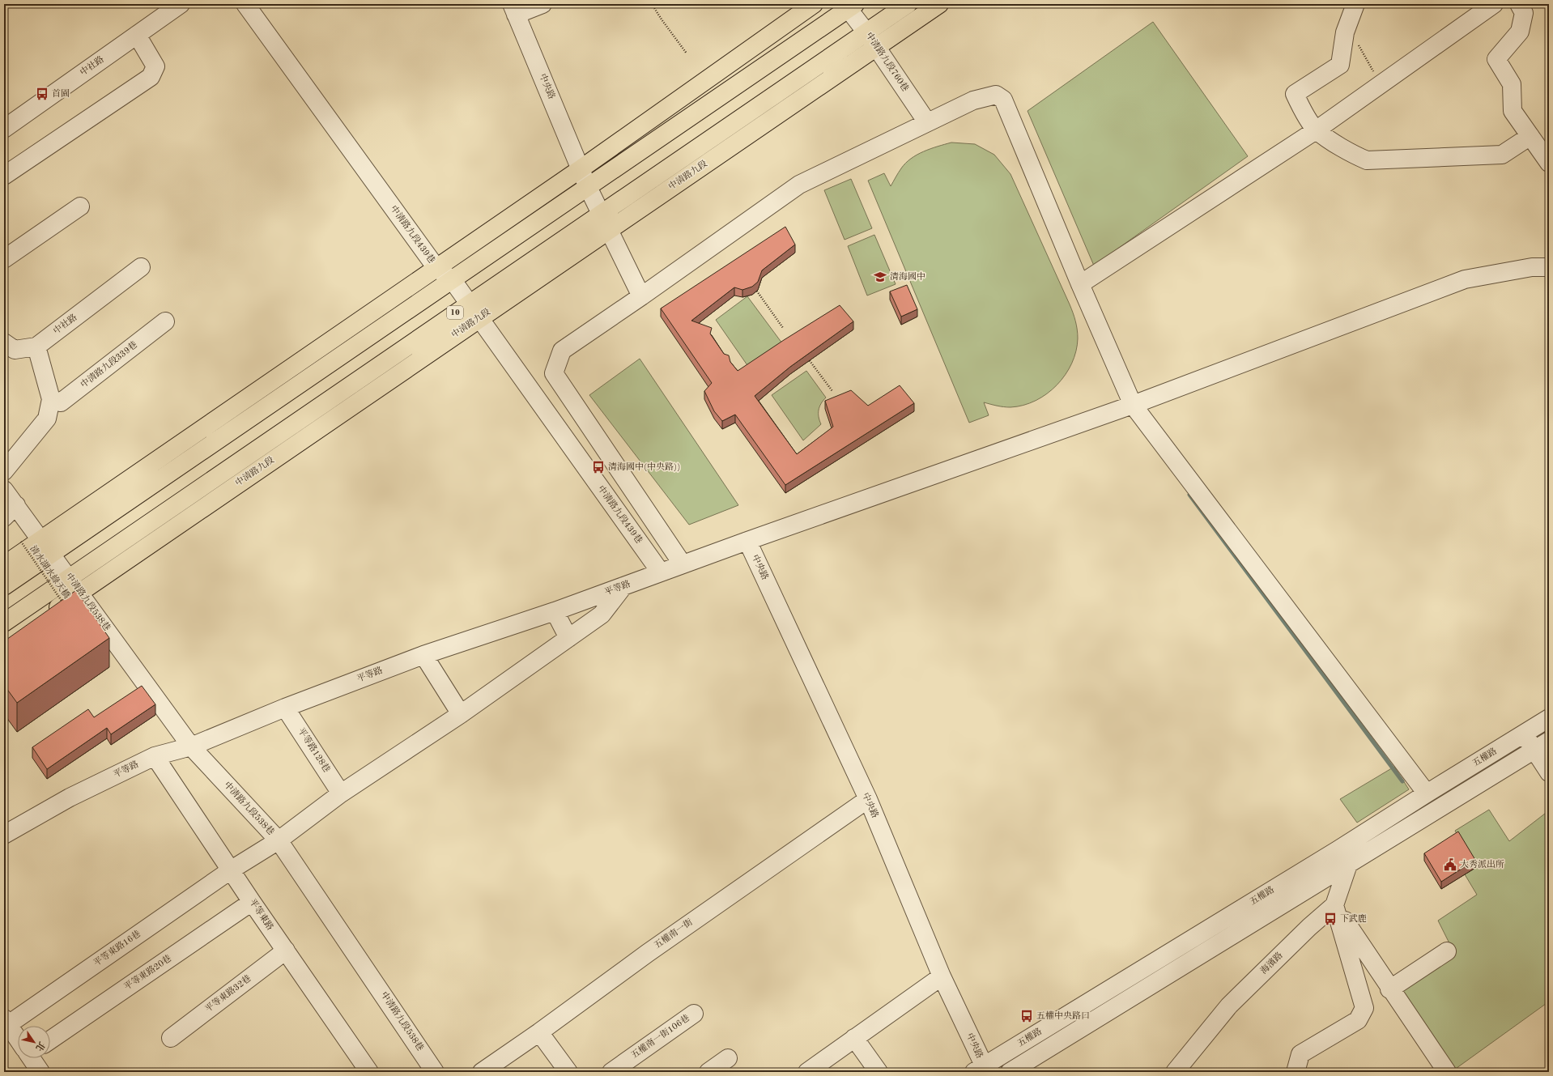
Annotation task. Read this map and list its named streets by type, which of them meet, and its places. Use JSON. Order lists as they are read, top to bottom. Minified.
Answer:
{"streets":{"main road":["中清路九段","10"],"street":["中清路九段760巷","中社路","中央路","中清路九段439巷","中清路九段339巷","平等路","中清路九段538巷","平等路128巷","五權路","平等東路","五權南一街","平等東路16巷","海濱路","平等東路20巷","平等東路32巷","五權南一街106巷"],"path":["清水湖水綠天橋"]},"crossings":[["中清路九段760巷","中清路九段"],["中央路","中清路九段"],["中央路","平等路"],["中央路","五權路"],["中央路","五權南一街"],["中清路九段","中清路九段439巷"],["中清路九段","中清路九段538巷"],["中清路九段439巷","平等路"],["平等路","中清路九段538巷"],["平等路","平等路128巷"],["平等路","平等東路"],["平等路","平等東路16巷"],["中清路九段538巷","平等東路16巷"],["平等路128巷","平等東路16巷"],["平等東路","平等東路16巷"],["平等東路","平等東路20巷"],["平等東路","平等東路32巷"]],"places":{"bus stop":["首園","清海國中(中央路))","下武鹿","五權中央路口"],"school or university":["清海國中"],"public building":["大秀派出所"]},"north":"bottom right"}
